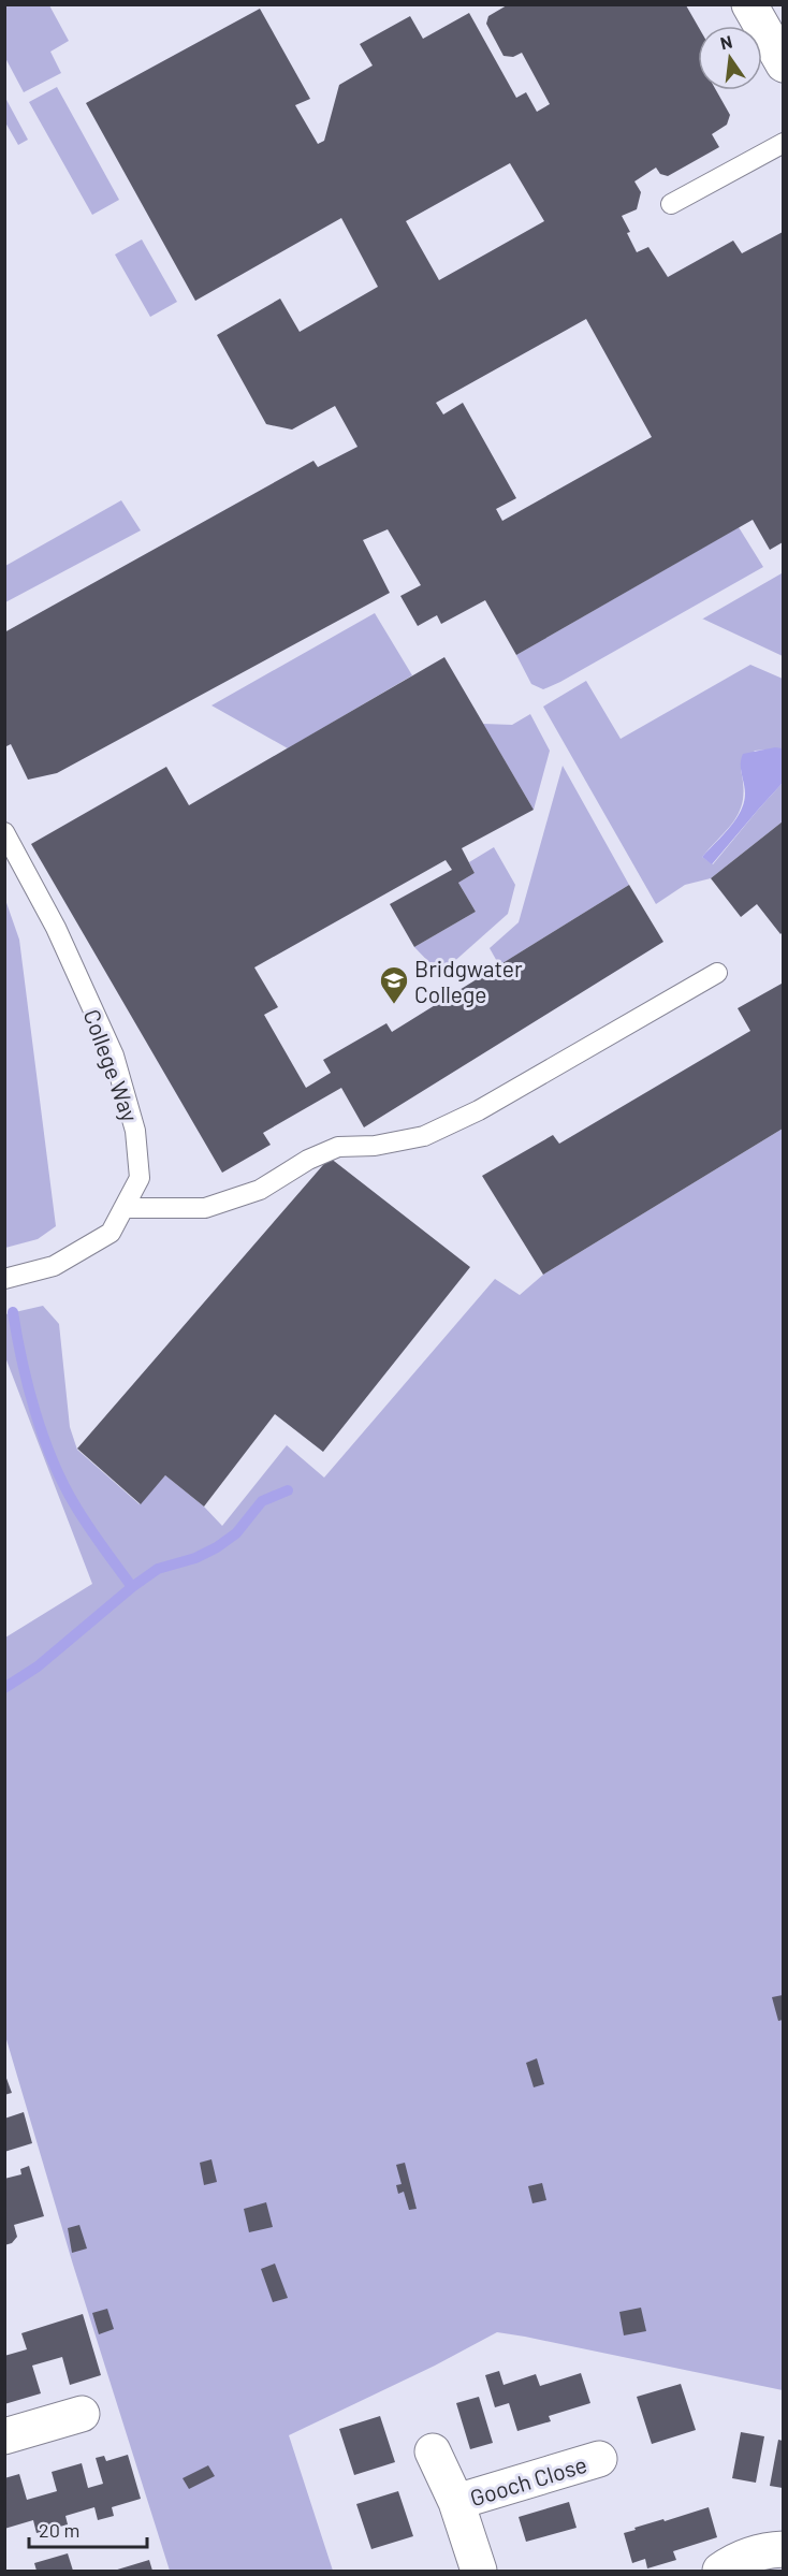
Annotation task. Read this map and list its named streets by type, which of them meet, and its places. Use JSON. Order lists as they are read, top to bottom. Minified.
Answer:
{"streets":{"street":["Gooch Close"],"lane":["College Way"]},"places":{"school or university":["Bridgwater College"]},"scale_bar":"20 m","north":"top"}
